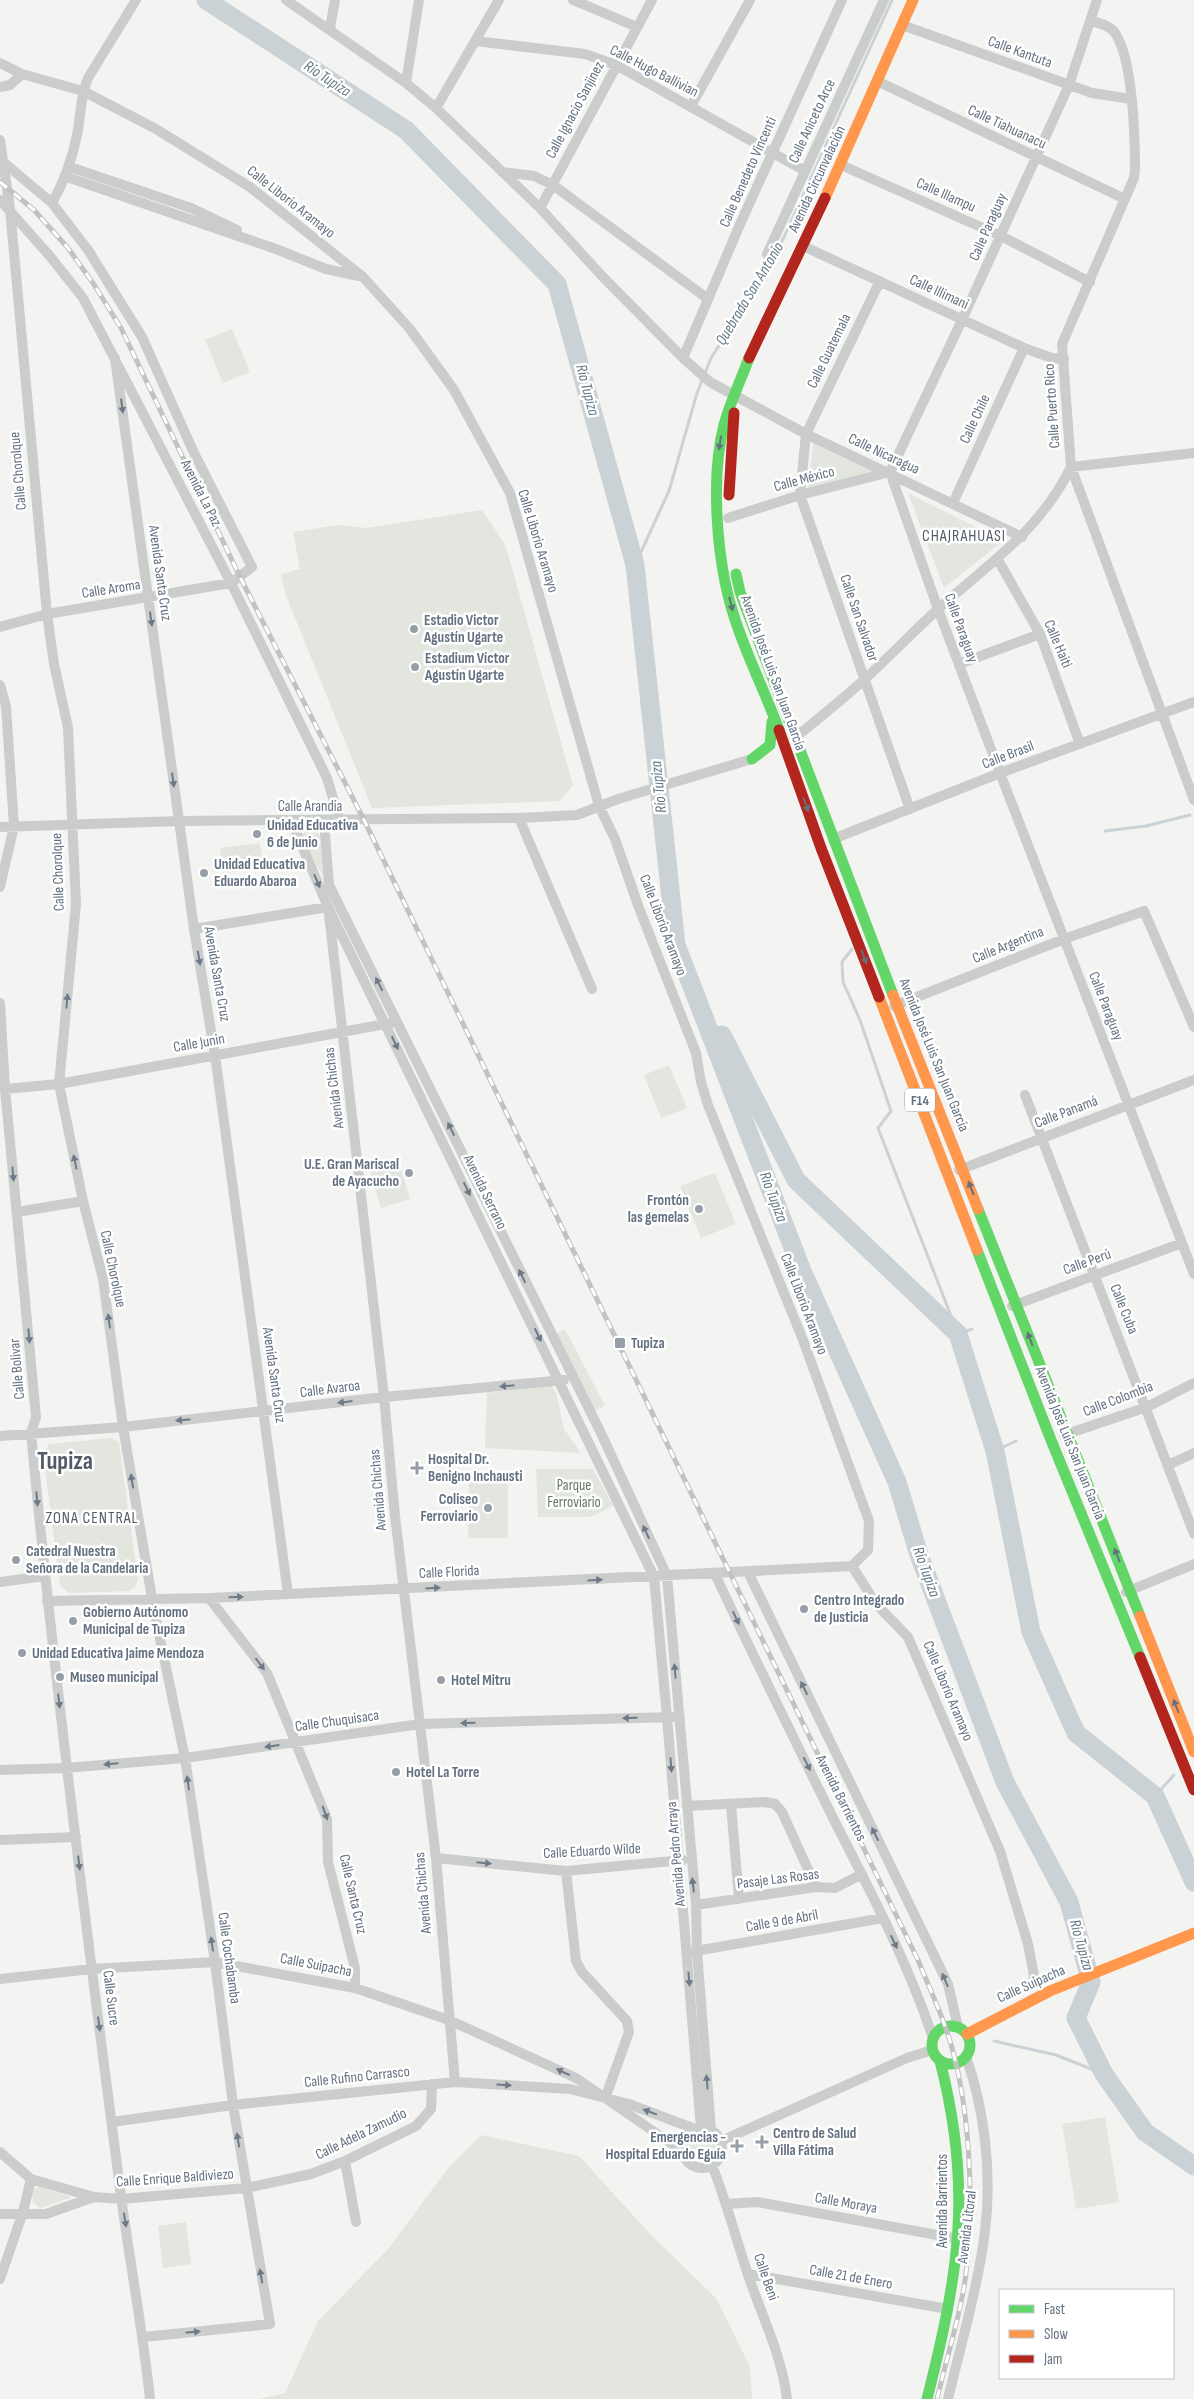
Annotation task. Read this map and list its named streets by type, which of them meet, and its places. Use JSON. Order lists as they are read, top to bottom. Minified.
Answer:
{"streets":{"main road":["Avenida Circunvalación","Avenida José Luis San Juan García","F14","Avenida Barrientos","Calle Suipacha"],"street":["Calle Kantuta","Calle Hugo Ballivian","Calle Ignacio Sanjinez","Calle Aniceto Arce","Calle Tiahuanacu","Calle Benedeto Vincenti","Calle Illampu","Calle Liborio Aramayo","Calle Paraguay","Calle Illimani","Calle Guatemala","Calle Puerto Rico","Calle Chile","Calle Nicaragua","Calle Chorolque","Calle México","Avenida La Paz","Avenida Santa Cruz","Calle Aroma","Calle San Salvador","Calle Haiti","Calle Brasil","Calle Arandia","Calle Argentina","Calle Junin","Avenida Chichas","Calle Panamá","Avenida Serrano","Calle Perú","Calle Cuba","Calle Bolivar","Calle Avaroa","Calle Colombia","Calle Florida","Calle Chuquisaca","Calle Eduardo Wilde","Avenida Pedro Arraya","Pasaje Las Rosas","Calle Santa Cruz","Calle 9 de Abril","Calle Cochabamba","Calle Sucre","Calle Rufino Carrasco","Calle Adela Zamudio","Calle Enrique Baldiviezo","Calle Moraya","Avenida Litoral","Calle Beni","Calle 21 de Enero"]},"crossings":[["Calle Kantuta","Avenida Circunvalación"],["Calle Kantuta","Calle Paraguay"],["Calle Kantuta","Calle Puerto Rico"],["Calle Hugo Ballivian","Calle Ignacio Sanjinez"],["Calle Hugo Ballivian","Calle Aniceto Arce"],["Calle Hugo Ballivian","Calle Benedeto Vincenti"],["Calle Ignacio Sanjinez","Calle Nicaragua"],["Calle Tiahuanacu","Avenida Circunvalación"],["Calle Tiahuanacu","Calle Paraguay"],["Calle Tiahuanacu","Calle Puerto Rico"],["Calle Benedeto Vincenti","Calle Nicaragua"],["Avenida Circunvalación","Calle Illampu"],["Avenida Circunvalación","Calle Illimani"],["Avenida Circunvalación","Calle Nicaragua"],["Avenida Circunvalación","Avenida José Luis San Juan García"],["Calle Illampu","Calle Paraguay"],["Calle Illampu","Calle Puerto Rico"],["Calle Liborio Aramayo","Calle Arandia"],["Calle Liborio Aramayo","Calle Florida"],["Calle Paraguay","Calle Illimani"],["Calle Paraguay","Calle Puerto Rico"],["Calle Paraguay","Calle Nicaragua"],["Calle Paraguay","Calle México"],["Calle Paraguay","Calle Brasil"],["Calle Paraguay","Calle Argentina"],["Calle Paraguay","Calle Panamá"],["Calle Paraguay","Calle Perú"],["Calle Illimani","Calle Guatemala"],["Calle Illimani","Calle Puerto Rico"],["Calle Illimani","Calle Chile"],["Calle Guatemala","Calle Nicaragua"],["Calle Guatemala","Calle San Salvador"],["Calle Puerto Rico","Calle Brasil"],["Calle Chile","Calle Nicaragua"],["Calle Nicaragua","Calle México"],["Calle Nicaragua","Calle San Salvador"],["Calle Nicaragua","Avenida José Luis San Juan García"],["Calle Chorolque","Avenida La Paz"],["Calle Chorolque","Calle Aroma"],["Calle Chorolque","Calle Arandia"],["Calle Chorolque","Calle Junin"],["Calle Chorolque","Calle Avaroa"],["Calle Chorolque","Calle Florida"],["Calle Chorolque","Calle Cochabamba"],["Calle México","Calle San Salvador"],["Calle México","Avenida José Luis San Juan García"],["Avenida La Paz","Avenida Santa Cruz"],["Avenida La Paz","Calle Aroma"],["Avenida La Paz","Calle Arandia"],["Avenida Santa Cruz","Calle Aroma"],["Avenida Santa Cruz","Calle Arandia"],["Avenida Santa Cruz","Calle Junin"],["Avenida Santa Cruz","Calle Avaroa"],["Avenida Santa Cruz","Calle Florida"],["Calle San Salvador","Calle Brasil"],["Calle Haiti","Calle Brasil"],["Avenida José Luis San Juan García","Calle Brasil"],["Avenida José Luis San Juan García","Calle Argentina"],["Avenida José Luis San Juan García","Calle Panamá"],["Avenida José Luis San Juan García","Calle Perú"],["Avenida José Luis San Juan García","Calle Colombia"],["Calle Arandia","Avenida Serrano"],["Calle Junin","Avenida Chichas"],["Calle Junin","Avenida Serrano"],["Calle Junin","Calle Bolivar"],["Avenida Chichas","Avenida Serrano"],["Avenida Chichas","Calle Avaroa"],["Avenida Chichas","Calle Florida"],["Avenida Chichas","Calle Chuquisaca"],["Avenida Chichas","Calle Eduardo Wilde"],["Avenida Chichas","Calle Suipacha"],["Avenida Chichas","Calle Rufino Carrasco"],["Calle Panamá","Calle Cuba"],["Avenida Serrano","Calle Avaroa"],["Avenida Serrano","Calle Florida"],["Avenida Serrano","Avenida Pedro Arraya"],["Calle Perú","Calle Cuba"],["Calle Cuba","Calle Colombia"],["Calle Bolivar","Calle Avaroa"],["Calle Bolivar","Calle Sucre"],["Calle Florida","Avenida Barrientos"],["Calle Florida","Avenida Pedro Arraya"],["Calle Florida","Calle Santa Cruz"],["Calle Florida","Calle Cochabamba"],["Calle Florida","Calle Sucre"],["Calle Chuquisaca","Avenida Pedro Arraya"],["Calle Chuquisaca","Calle Santa Cruz"],["Calle Chuquisaca","Calle Cochabamba"],["Calle Chuquisaca","Calle Sucre"],["Avenida Barrientos","Pasaje Las Rosas"],["Avenida Barrientos","Calle 9 de Abril"],["Avenida Barrientos","Calle Suipacha"],["Avenida Barrientos","Calle Moraya"],["Avenida Barrientos","Avenida Litoral"],["Avenida Barrientos","Calle 21 de Enero"],["Calle Eduardo Wilde","Avenida Pedro Arraya"],["Avenida Pedro Arraya","Pasaje Las Rosas"],["Avenida Pedro Arraya","Calle 9 de Abril"],["Avenida Pedro Arraya","Calle Suipacha"],["Avenida Pedro Arraya","Calle Beni"],["Calle Santa Cruz","Calle Suipacha"],["Calle Cochabamba","Calle Suipacha"],["Calle Cochabamba","Calle Sucre"],["Calle Cochabamba","Calle Rufino Carrasco"],["Calle Cochabamba","Calle Adela Zamudio"],["Calle Cochabamba","Calle Enrique Baldiviezo"],["Calle Suipacha","Calle Sucre"],["Calle Suipacha","Calle Rufino Carrasco"],["Calle Suipacha","Avenida Litoral"],["Calle Suipacha","Calle Beni"],["Calle Sucre","Calle Rufino Carrasco"],["Calle Sucre","Calle Enrique Baldiviezo"],["Calle Rufino Carrasco","Calle Adela Zamudio"],["Calle Adela Zamudio","Calle Enrique Baldiviezo"],["Calle Moraya","Calle Beni"],["Calle Beni","Calle 21 de Enero"]],"one_way":["Calle Chorolque","Avenida Santa Cruz","Calle Bolivar","Calle Avaroa","Calle Florida","Calle Chuquisaca","Calle Eduardo Wilde","Calle Santa Cruz","Calle Sucre"],"districts":["CHAJRAHUASI","Tupiza","ZONA CENTRAL"],"water":["Río Tupiza","Quebrada San Antonio"],"parks":["Parque Ferroviario"],"places":{"other":["Estadio Victor Agustín Ugarte","Estadium Víctor Agustín Ugarte","Unidad Educativa 6 de Junio","Unidad Educativa Eduardo Abaroa","U.E. Gran Mariscal de Ayacucho","Frontón las gemelas","Coliseo Ferroviario","Catedral Nuestra Señora de la Candelaria","Centro Integrado de Justicia","Gobierno Autónomo Municipal de Tupiza","Unidad Educativa Jaime Mendoza","Museo municipal","Hotel Mitru","Hotel La Torre"],"transit":["Tupiza"],"health":["Hospital Dr. Benigno Inchausti","Centro de Salud Villa Fátima","Emergencias - Hospital Eduardo Eguía"]},"legend":["Fast","Slow","Jam"]}
